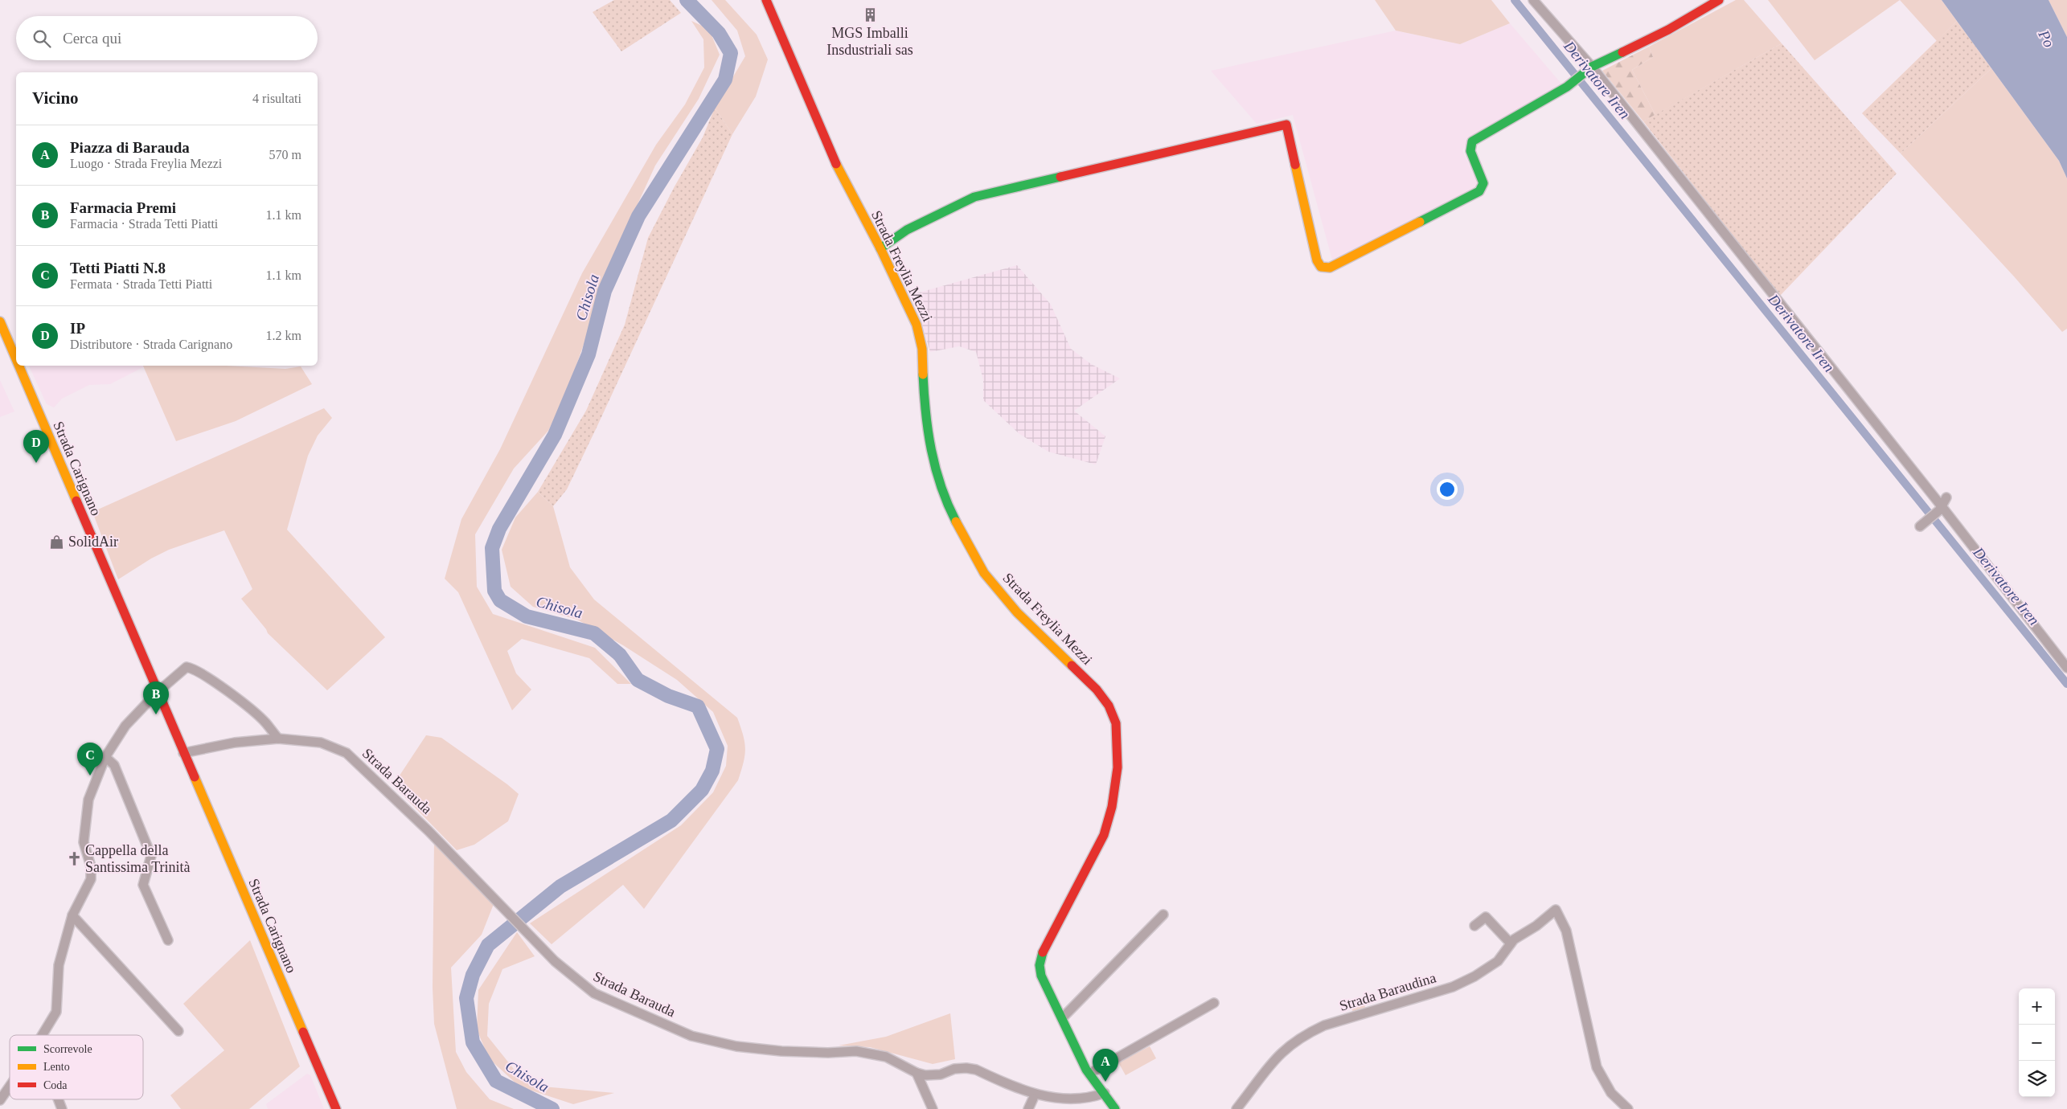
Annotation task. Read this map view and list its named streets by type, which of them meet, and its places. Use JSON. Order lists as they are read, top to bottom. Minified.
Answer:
{"streets":{"street":["Strada Freylia Mezzi","Strada Carignano","Strada Barauda","Strada Baraudina"]},"crossings":[["Strada Freylia Mezzi","Strada Barauda"],["Strada Carignano","Strada Barauda"]],"water":["Po","Derivatore Iren","Chisola"],"places":{"building":["MGS Imballi Insdustriali sas"],"shop":["SolidAir"],"church":["Cappella della Santissima Trinità"]},"legend":["Scorrevole","Lento","Coda"],"page":{"search":"Cerca qui","heading":["Vicino","4 risultati"],"list":[{"mark":"A","name":"Piazza di Barauda","note":"Luogo · Strada Freylia Mezzi","value":"570 m"},{"mark":"B","name":"Farmacia Premi","note":"Farmacia · Strada Tetti Piatti","value":"1.1 km"},{"mark":"C","name":"Tetti Piatti N.8","note":"Fermata · Strada Tetti Piatti","value":"1.1 km"},{"mark":"D","name":"IP","note":"Distributore · Strada Carignano","value":"1.2 km"}],"pins":["D","B","C","A"],"map_buttons":["+","−"]}}
